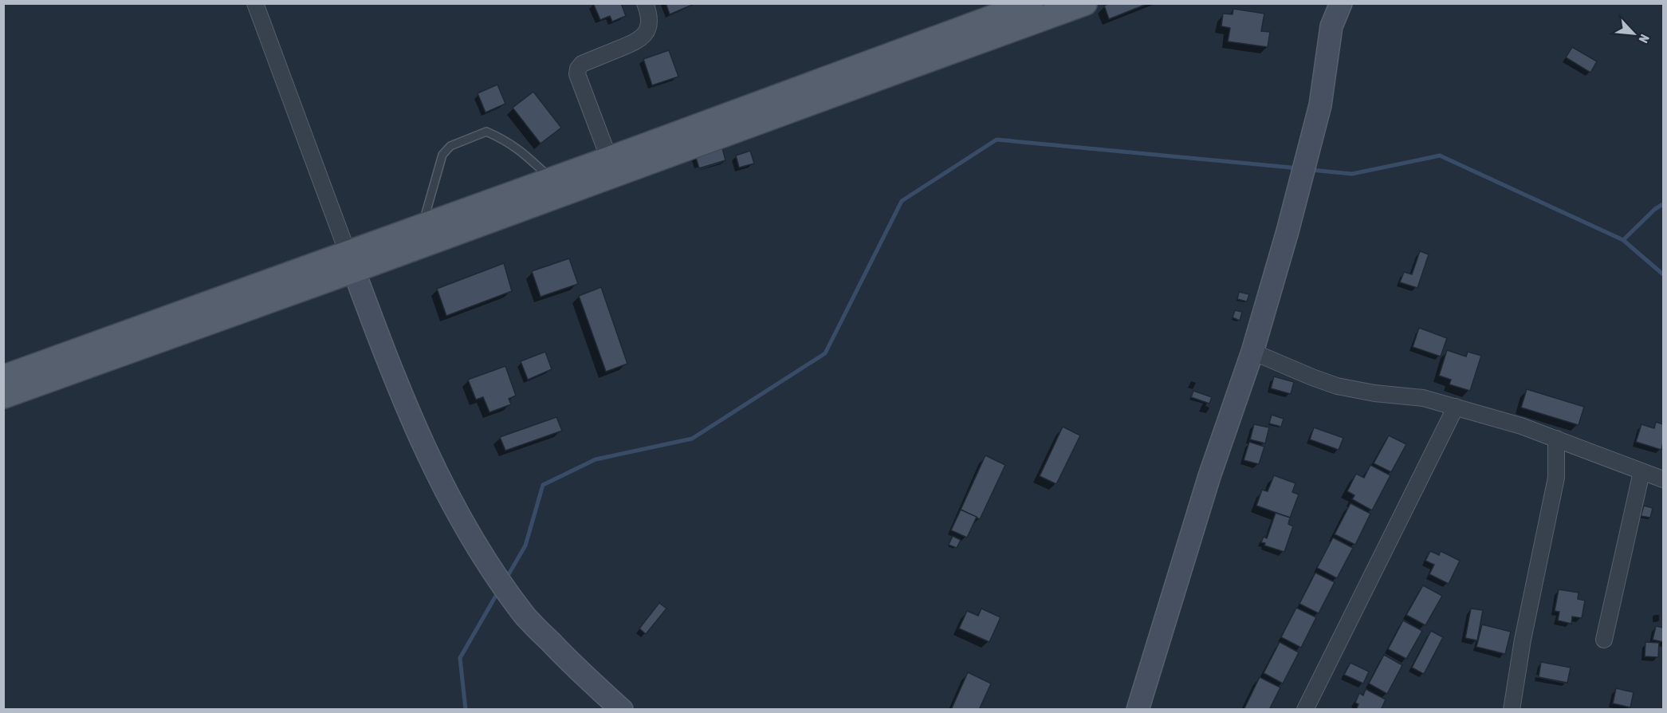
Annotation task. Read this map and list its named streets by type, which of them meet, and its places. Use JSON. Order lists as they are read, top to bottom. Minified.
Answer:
{"north":"bottom right"}
